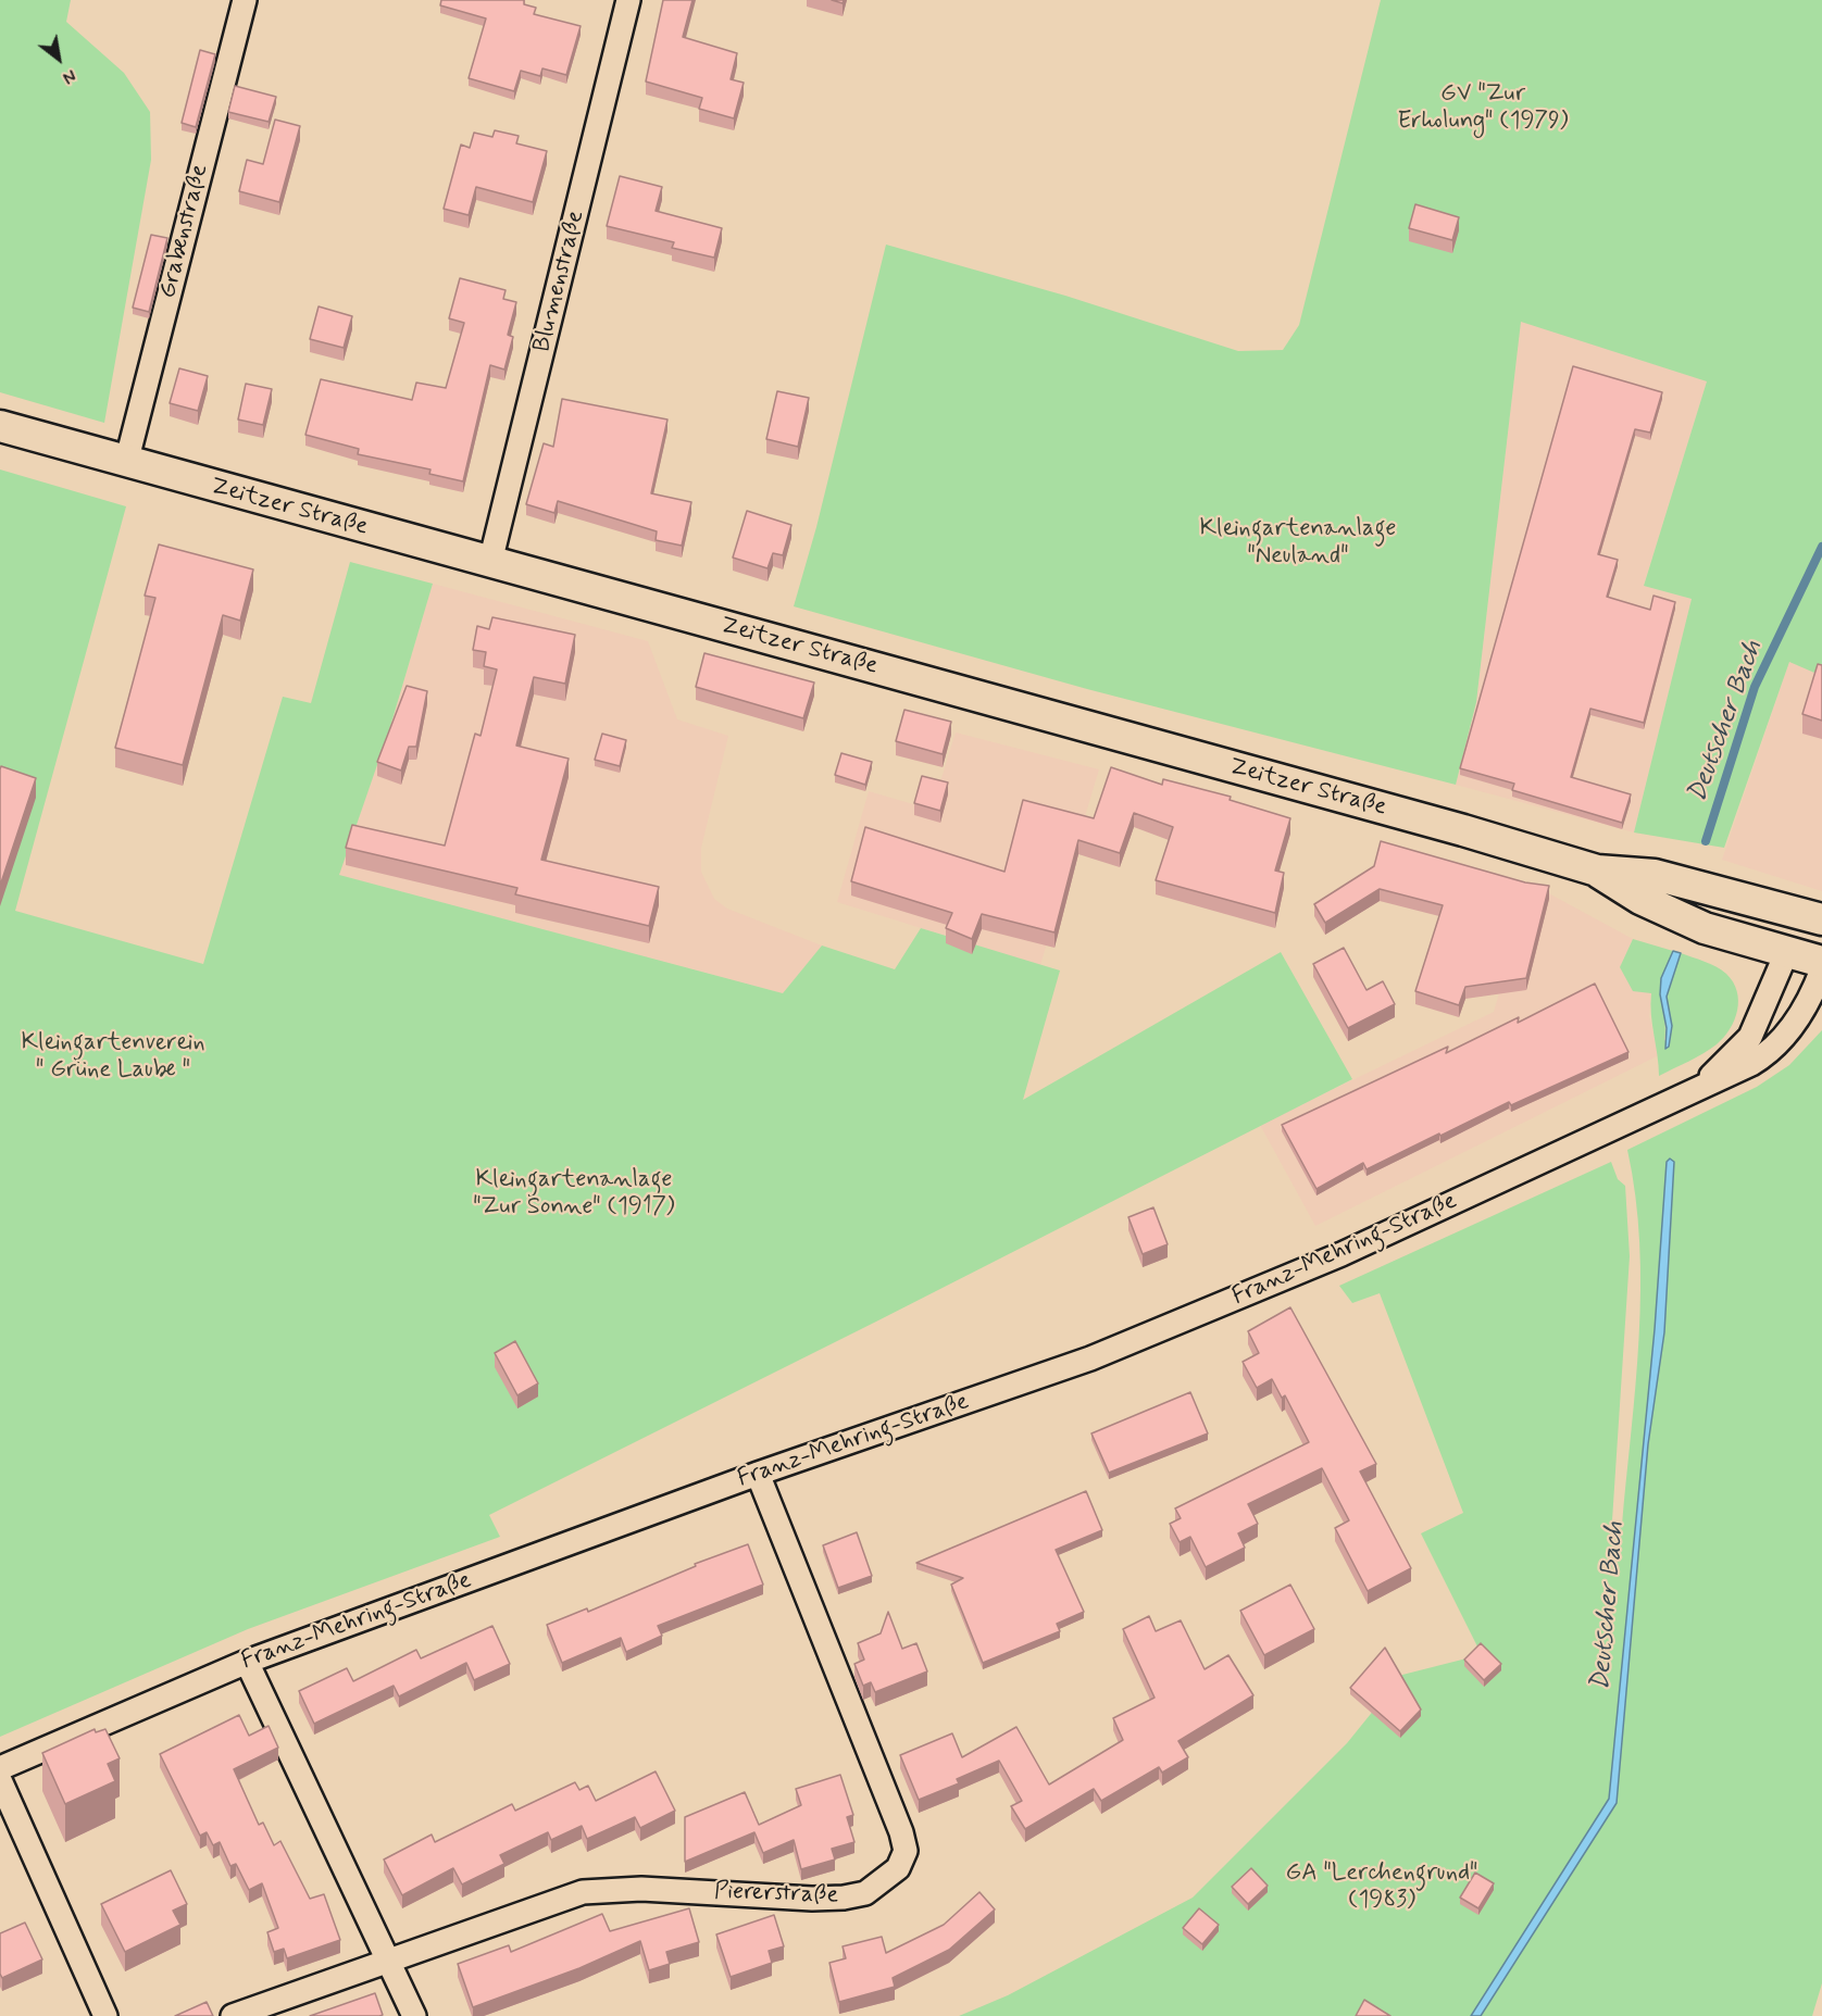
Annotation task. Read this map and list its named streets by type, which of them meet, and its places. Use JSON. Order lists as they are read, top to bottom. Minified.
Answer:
{"streets":{"main road":["Zeitzer Straße","Franz-Mehring-Straße"],"street":["Grabenstraße","Blumenstraße","Piererstraße"]},"crossings":[["Grabenstraße","Zeitzer Straße"],["Blumenstraße","Zeitzer Straße"],["Zeitzer Straße","Franz-Mehring-Straße"],["Franz-Mehring-Straße","Piererstraße"]],"water":["Deutscher Bach"],"parks":["GV \"Zur Erholung\" (1979)","Kleingartenanlage \"Neuland\"","Kleingartenverein \" Grüne Laube \"","Kleingartenanlage \"Zur Sonne\" (1917)","GA \"Lerchengrund\" (1983)"],"north":"bottom right"}
